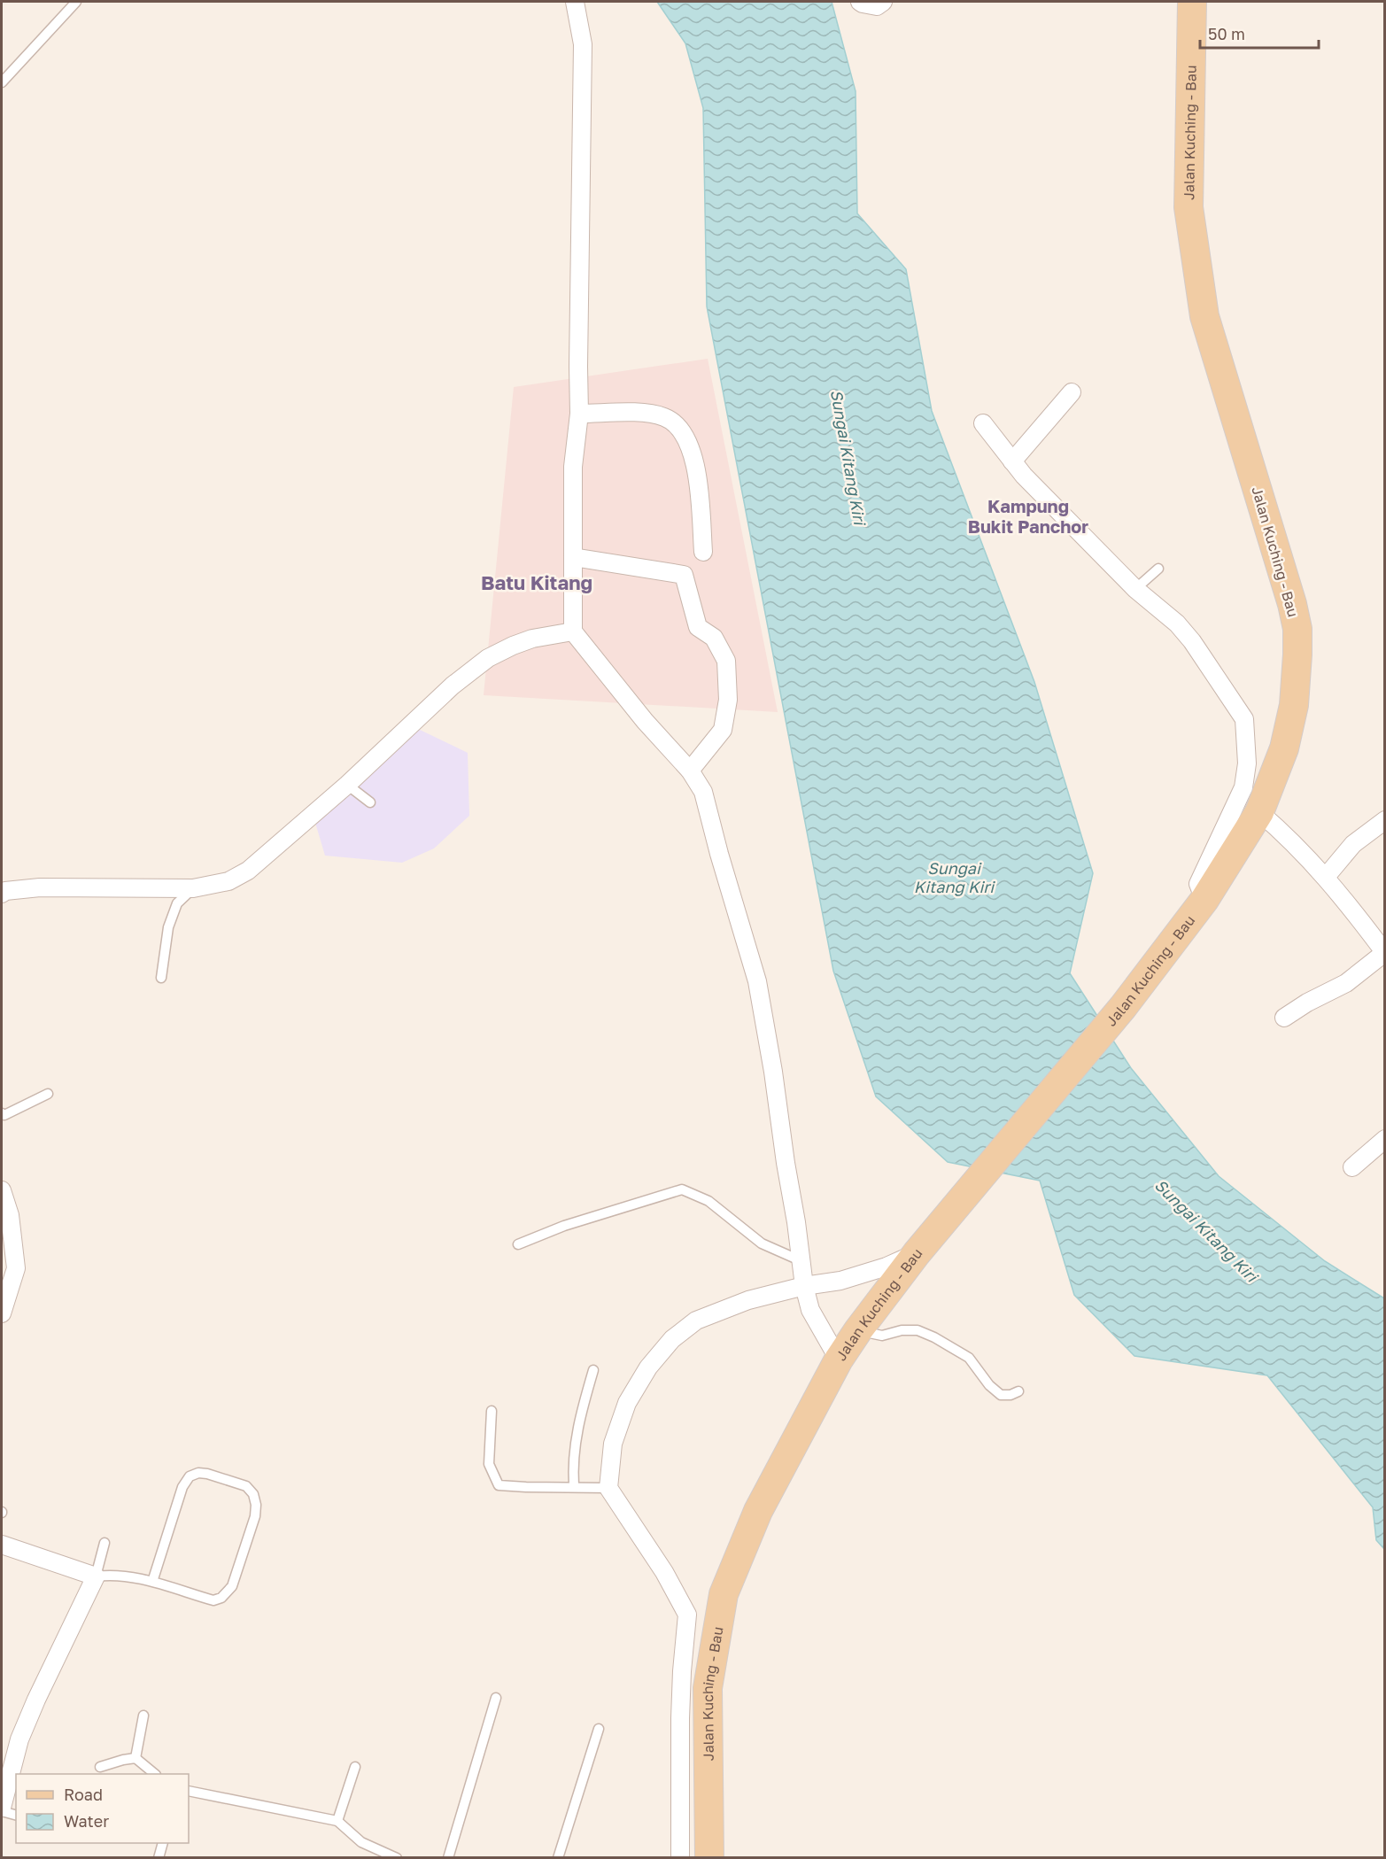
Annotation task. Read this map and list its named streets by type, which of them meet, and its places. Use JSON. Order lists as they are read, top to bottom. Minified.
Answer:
{"streets":{"main road":["Jalan Kuching - Bau"]},"districts":["Kampung Bukit Panchor","Batu Kitang"],"water":["Sungai Kitang Kiri"],"legend":["Road","Water"],"scale_bar":"50 m"}
